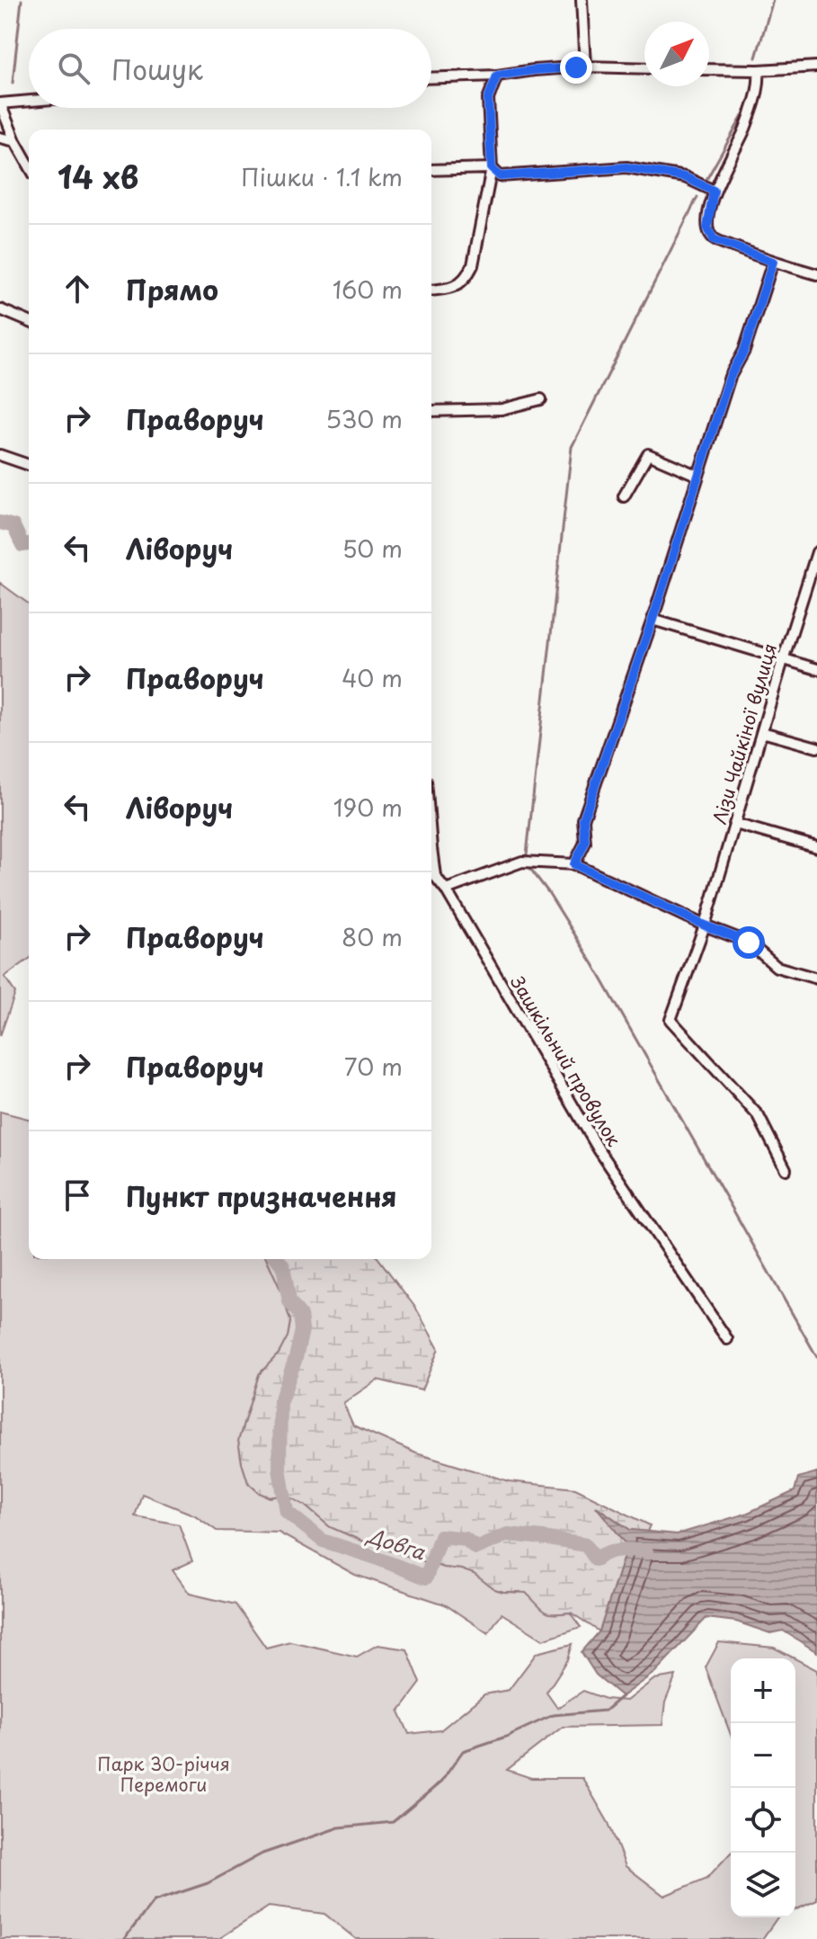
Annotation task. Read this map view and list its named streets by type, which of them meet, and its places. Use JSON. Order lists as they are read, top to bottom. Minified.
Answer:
{"streets":{"street":["Лізи Чайкіної вулиця","Зашкільний провулок"]},"water":["Довга"],"parks":["Парк 30-річчя Перемоги"],"north":"top right","page":{"search":"Пошук","heading":["14 хв","Пішки · 1.1 km"],"list":[["Прямо","160 m"],["Праворуч","530 m"],["Ліворуч","50 m"],["Праворуч","40 m"],["Ліворуч","190 m"],["Праворуч","80 m"],["Праворуч","70 m"],"Пункт призначення"],"map_buttons":["+","−"]}}
